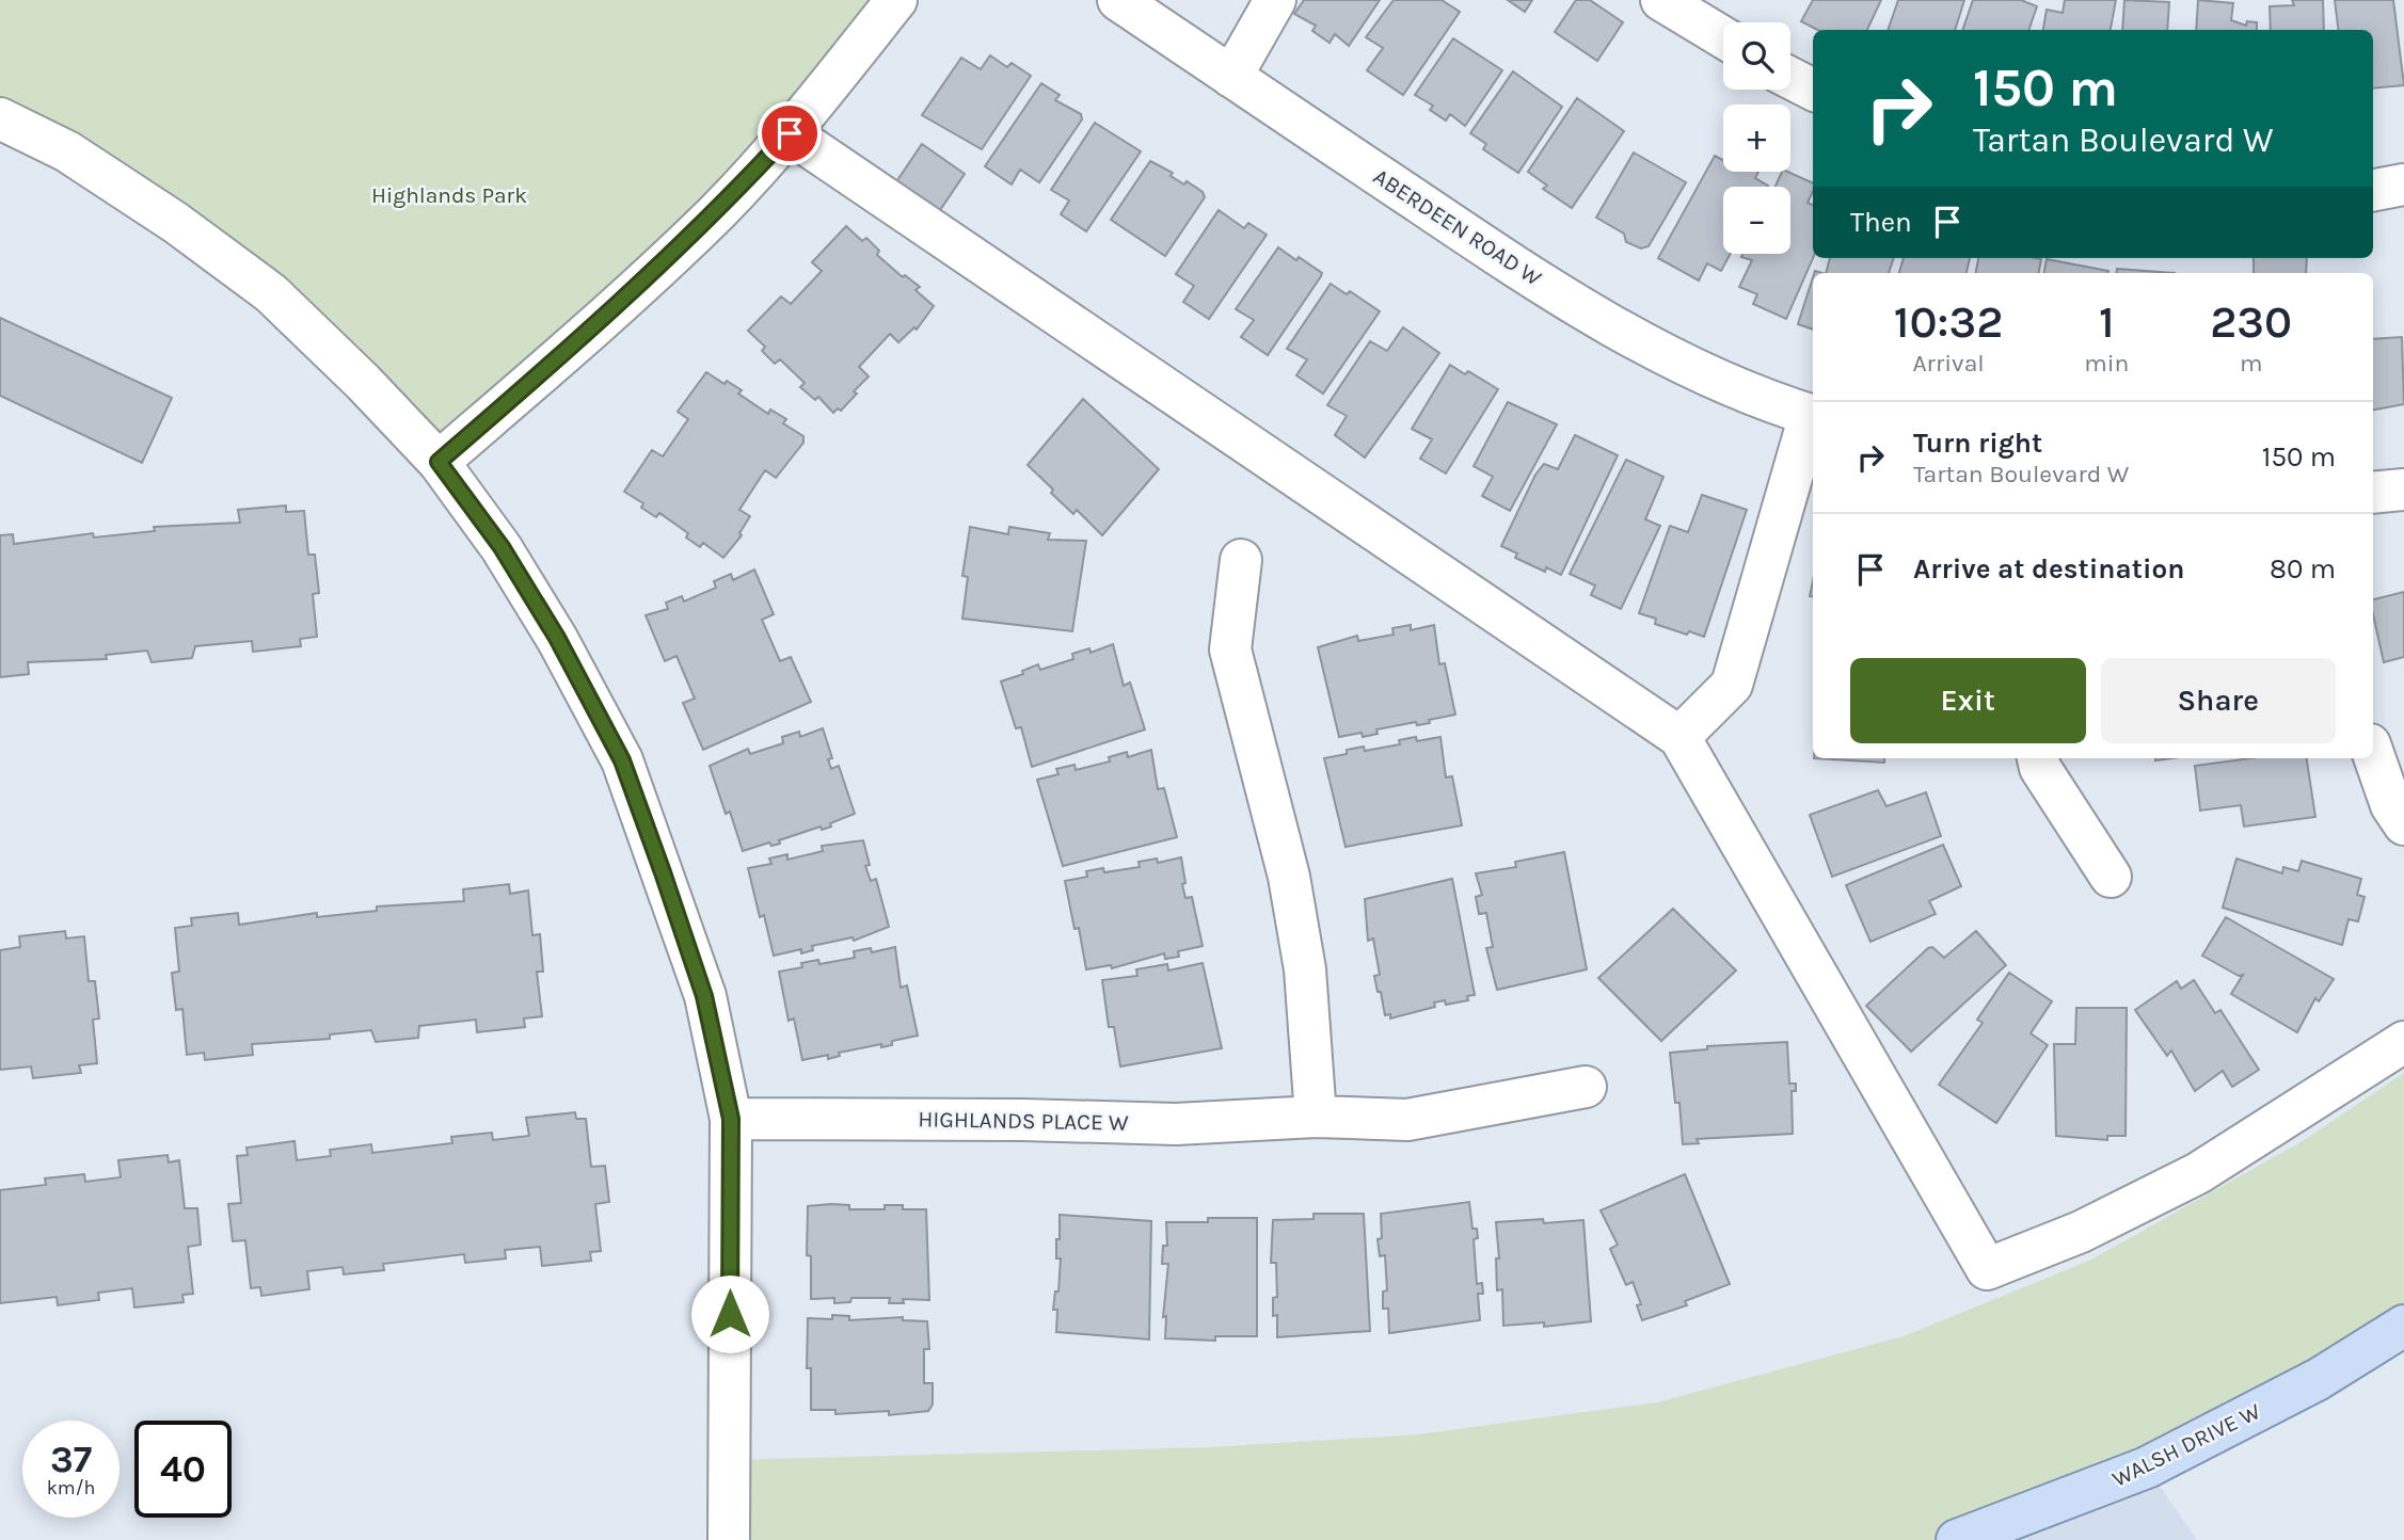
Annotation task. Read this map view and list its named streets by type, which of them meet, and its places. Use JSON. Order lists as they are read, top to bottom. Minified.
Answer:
{"streets":{"main road":["WALSH DRIVE W"],"street":["ABERDEEN ROAD W","HIGHLANDS PLACE W"]},"parks":["Highlands Park"],"page":{"map_buttons":["+","−"],"turn":["150 m","Tartan Boulevard W"],"then":"Then","eta":["10:32","Arrival","1","min","230","m"],"list":[{"name":"Turn right","note":"Tartan Boulevard W","value":"150 m"},{"name":"Arrive at destination","value":"80 m"}],"buttons":["Exit","Share"],"speed":"37 km/h","limit":"40"}}
